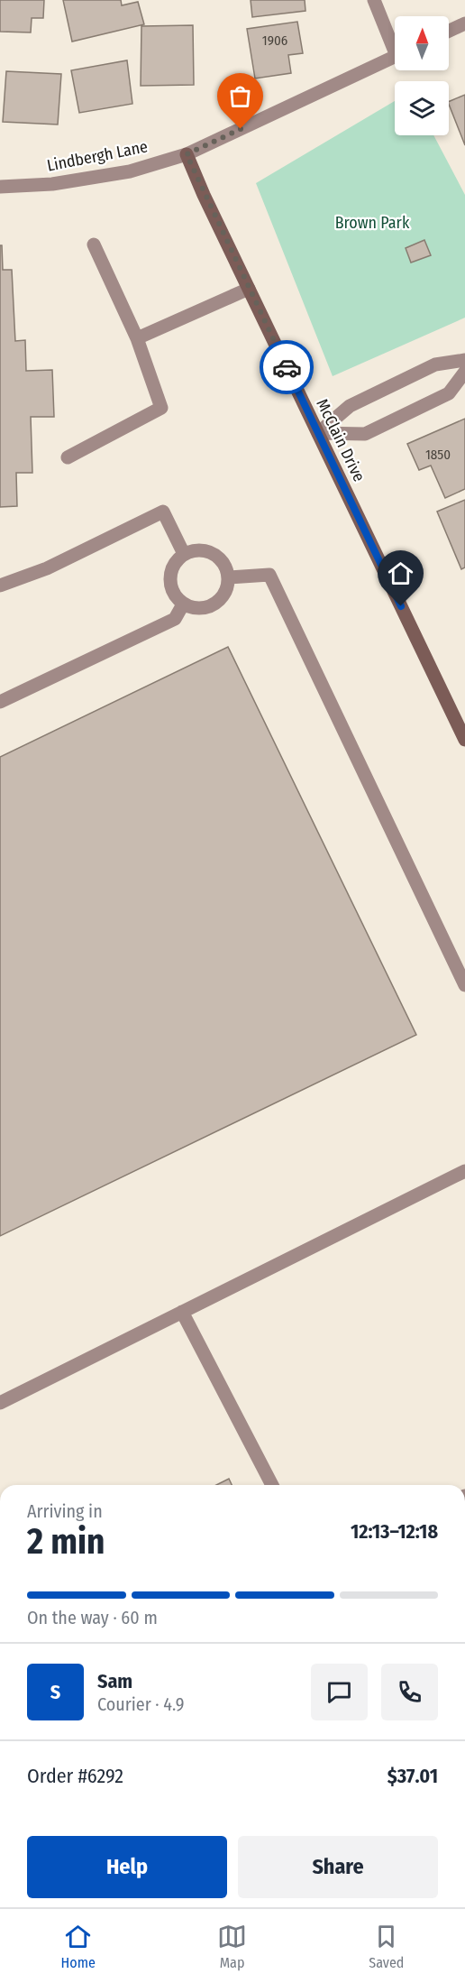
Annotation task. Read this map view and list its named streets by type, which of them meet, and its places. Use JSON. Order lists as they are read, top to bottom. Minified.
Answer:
{"streets":{"street":["Lindbergh Lane","McClain Drive"]},"crossings":[["Lindbergh Lane","McClain Drive"]],"parks":["Brown Park"],"house_numbers":["1906","1850"],"north":"top","page":{"heading":["2 min","Arriving in","12:13–12:18"],"panel":["Sam","Courier · 4.9","Order #6292","$37.01"],"bar":"On the way · 60 m","round":"S","buttons":["Help","Share"],"tabs":["Home","Map","Saved"]}}
